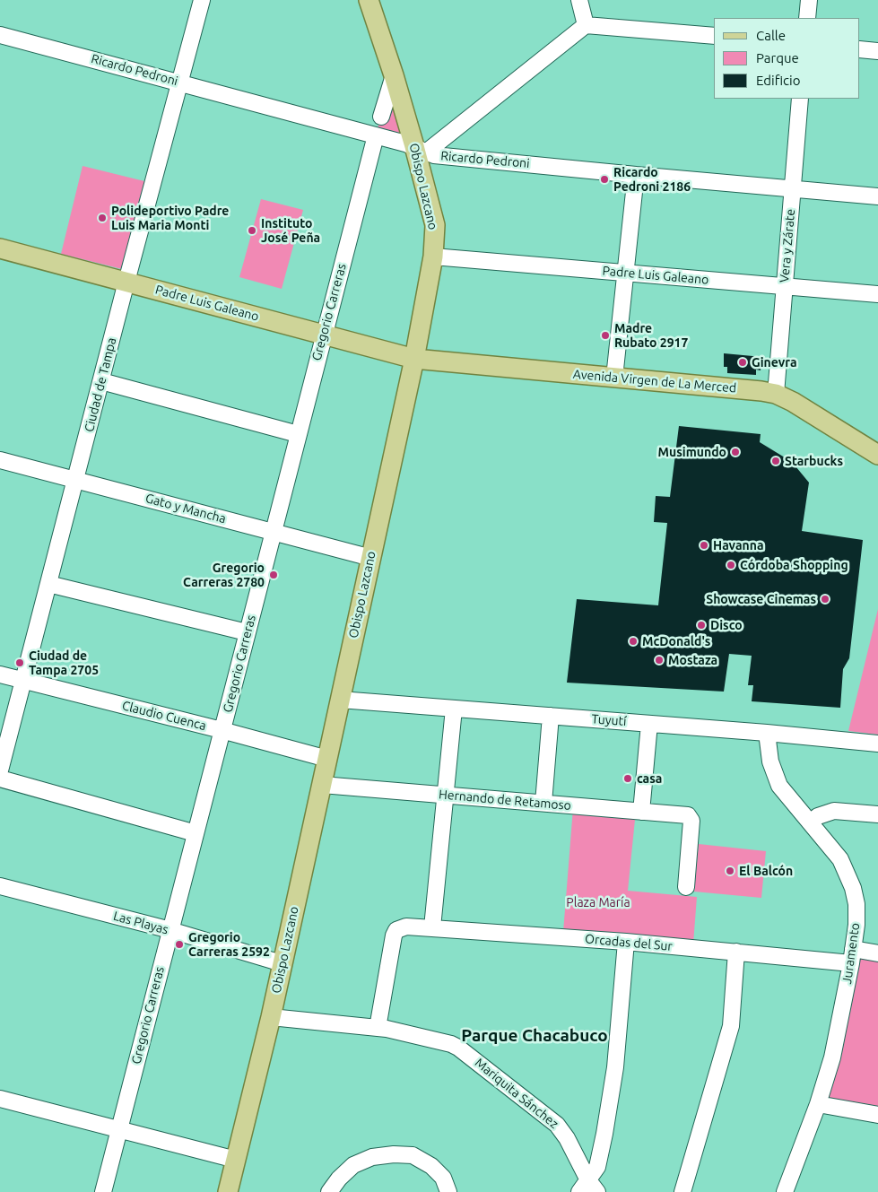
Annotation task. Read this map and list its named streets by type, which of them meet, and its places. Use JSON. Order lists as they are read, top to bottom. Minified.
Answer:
{"streets":{"main road":["Obispo Lazcano","Padre Luis Galeano","Avenida Virgen de La Merced"],"street":["Ricardo Pedroni","Vera y Zárate","Gregorio Carreras","Ciudad de Tampa","Gato y Mancha","Claudio Cuenca","Tuyutí","Hernando de Retamoso","Las Playas","Orcadas del Sur","Juramento","Mariquita Sánchez"]},"crossings":[["Ricardo Pedroni","Obispo Lazcano"],["Ricardo Pedroni","Vera y Zárate"],["Ricardo Pedroni","Gregorio Carreras"],["Ricardo Pedroni","Ciudad de Tampa"],["Obispo Lazcano","Padre Luis Galeano"],["Obispo Lazcano","Avenida Virgen de La Merced"],["Obispo Lazcano","Gato y Mancha"],["Obispo Lazcano","Claudio Cuenca"],["Obispo Lazcano","Tuyutí"],["Obispo Lazcano","Hernando de Retamoso"],["Obispo Lazcano","Las Playas"],["Obispo Lazcano","Mariquita Sánchez"],["Vera y Zárate","Padre Luis Galeano"],["Vera y Zárate","Avenida Virgen de La Merced"],["Padre Luis Galeano","Gregorio Carreras"],["Padre Luis Galeano","Avenida Virgen de La Merced"],["Padre Luis Galeano","Ciudad de Tampa"],["Gregorio Carreras","Gato y Mancha"],["Gregorio Carreras","Claudio Cuenca"],["Gregorio Carreras","Las Playas"],["Ciudad de Tampa","Gato y Mancha"],["Ciudad de Tampa","Claudio Cuenca"],["Tuyutí","Juramento"],["Orcadas del Sur","Juramento"],["Orcadas del Sur","Mariquita Sánchez"]],"districts":["Parque Chacabuco"],"parks":["Plaza María"],"places":["Ricardo Pedroni 2186","Polideportivo Padre Luis Maria Monti","Instituto José Peña","Madre Rubato 2917","Ginevra","Musimundo","Starbucks","Havanna","Córdoba Shopping","Gregorio Carreras 2780","Showcase Cinemas","Disco","McDonald's","Mostaza","Ciudad de Tampa 2705","casa","El Balcón","Gregorio Carreras 2592"],"legend":["Calle","Parque","Edificio"]}
